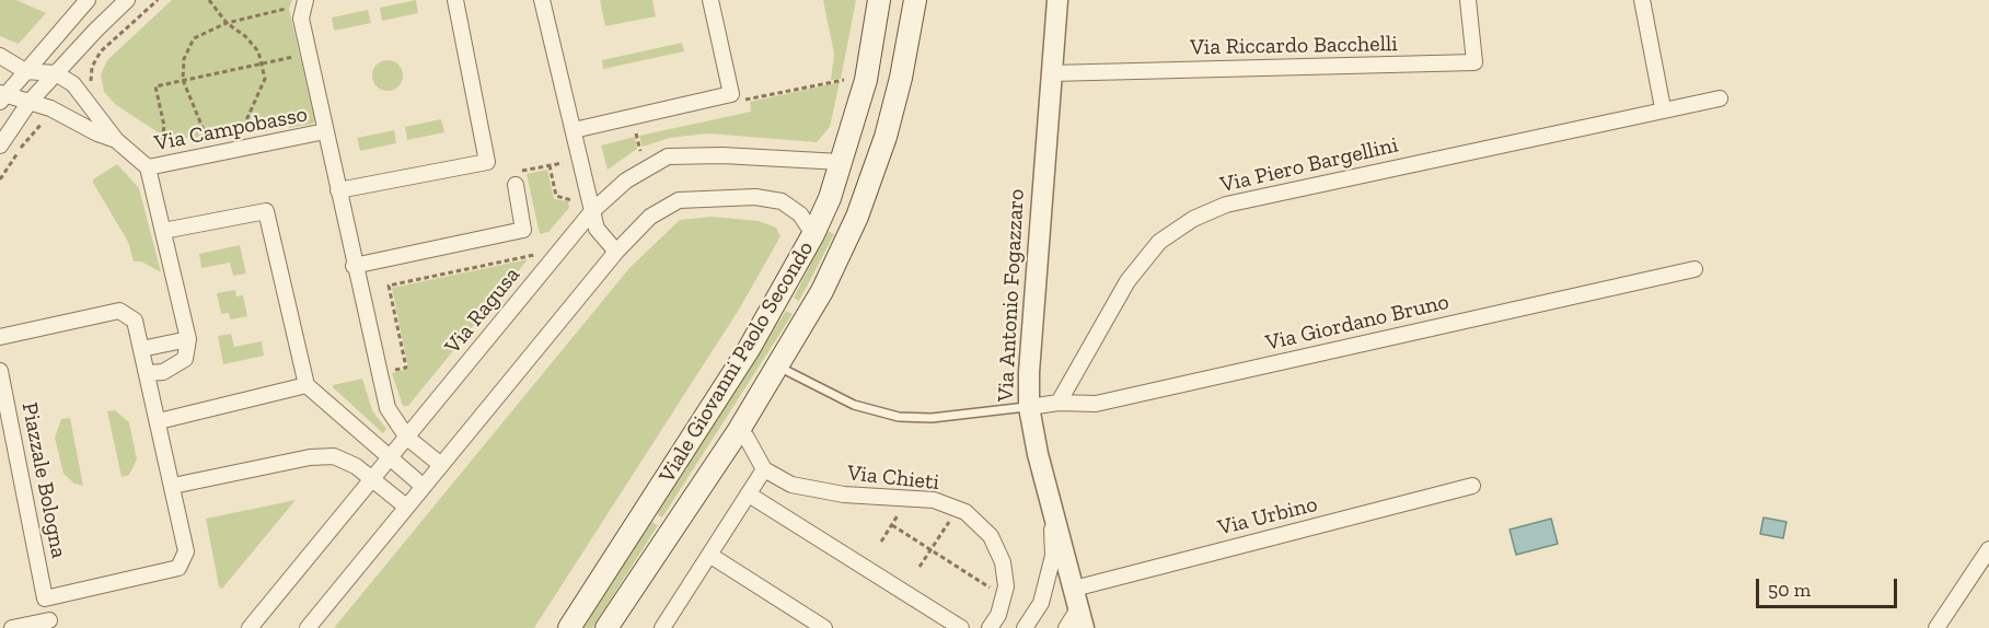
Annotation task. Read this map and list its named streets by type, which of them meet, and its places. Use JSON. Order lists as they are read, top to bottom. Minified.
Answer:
{"streets":{"main road":["Viale Giovanni Paolo Secondo"],"street":["Via Riccardo Bacchelli","Via Campobasso","Via Piero Bargellini","Via Antonio Fogazzaro","Via Ragusa","Via Giordano Bruno","Via Chieti","Piazzale Bologna","Via Urbino"]},"crossings":[["Via Riccardo Bacchelli","Via Antonio Fogazzaro"],["Via Piero Bargellini","Via Giordano Bruno"],["Via Antonio Fogazzaro","Via Giordano Bruno"],["Via Antonio Fogazzaro","Via Urbino"],["Via Ragusa","Viale Giovanni Paolo Secondo"]],"scale_bar":"50 m"}
